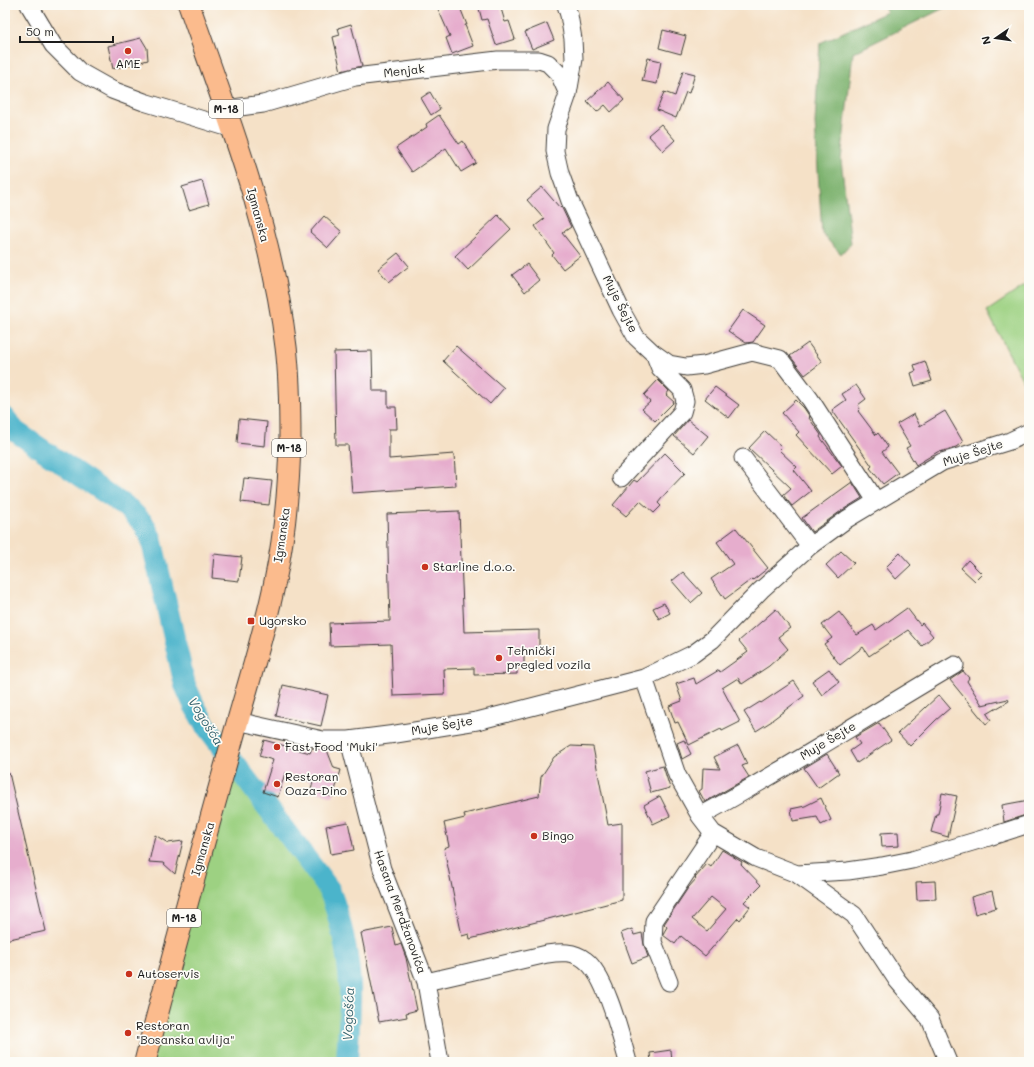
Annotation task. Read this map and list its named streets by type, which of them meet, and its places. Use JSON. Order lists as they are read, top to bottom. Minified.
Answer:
{"streets":{"main road":["M-18","Igmanska"],"street":["Menjak","Muje Šejte","Hasana Merdžanovića"]},"crossings":[["Menjak","Igmanska"],["Menjak","Muje Šejte"],["Igmanska","Muje Šejte"],["Muje Šejte","Hasana Merdžanovića"]],"water":["Vogošća"],"places":{"other":["AME","Starline d.o.o.","Tehnički pregled vozila","Fast Food 'Muki'","Restoran Oaza-Dino","Bingo","Autoservis","Restoran \"Bosanska avlija\""],"transit":["Ugorsko"]},"scale_bar":"50 m","north":"left"}
